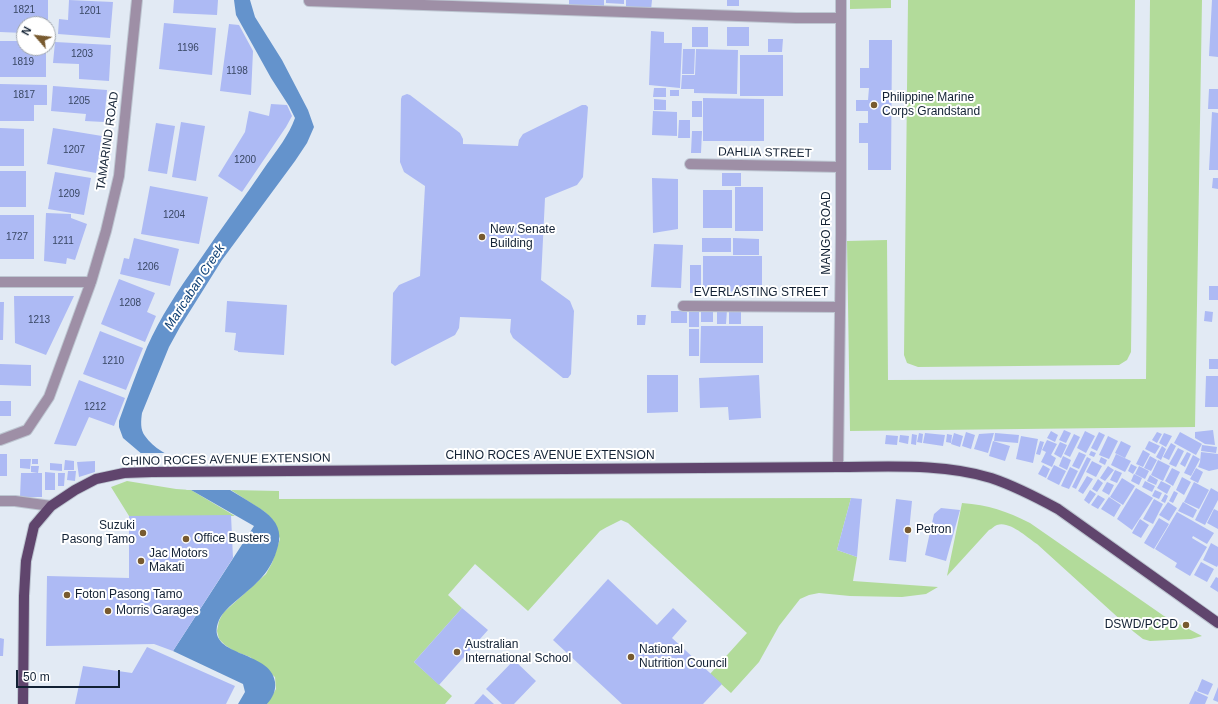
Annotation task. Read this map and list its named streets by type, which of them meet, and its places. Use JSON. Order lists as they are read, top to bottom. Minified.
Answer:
{"streets":{"main road":["CHINO ROCES AVENUE EXTENSION"],"street":["TAMARIND ROAD","DAHLIA STREET","MANGO ROAD","EVERLASTING STREET"]},"crossings":[["DAHLIA STREET","MANGO ROAD"],["MANGO ROAD","EVERLASTING STREET"],["MANGO ROAD","CHINO ROCES AVENUE EXTENSION"]],"water":["Maricaban Creek"],"places":["Philippine Marine Corps Grandstand","New Senate Building","Petron","Suzuki Pasong Tamo","Office Busters","Jac Motors Makati","Foton Pasong Tamo","Morris Garages","DSWD/PCPD","Australian International School","National Nutrition Council"],"house_numbers":["1821","1201","1196","1203","1819","1198","1817","1205","1207","1200","1209","1204","1727","1211","1206","1208","1213","1210","1212"],"scale_bar":"50 m","north":"top left"}
